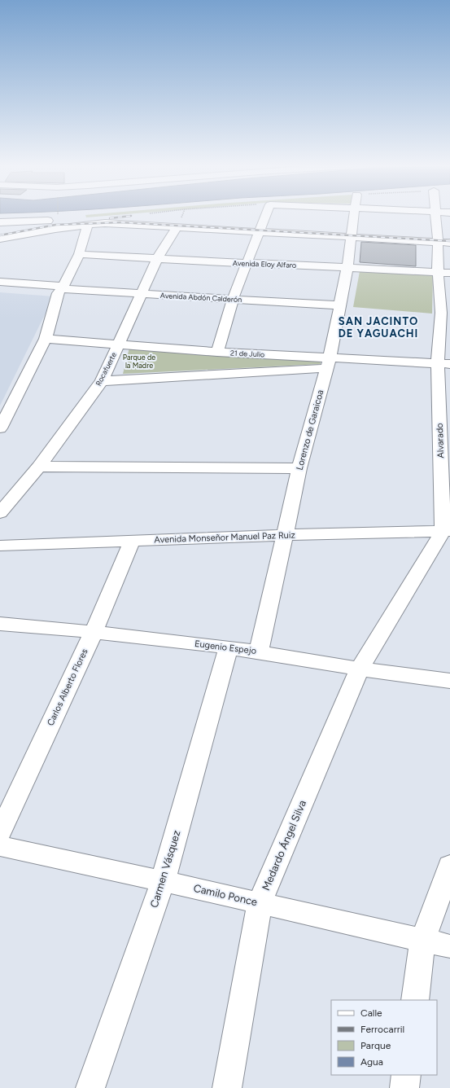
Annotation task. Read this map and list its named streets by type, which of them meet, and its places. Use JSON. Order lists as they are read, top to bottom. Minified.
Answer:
{"streets":{"street":["Avenida Eloy Alfaro","Avenida Abdón Calderón","21 de Julio","Rocafuerte","Lorenzo de Garaicoa","Alvarado","Avenida Monseñor Manuel Paz Ruiz","Eugenio Espejo","Carlos Alberto Flores","Medardo Ángel Silva","Carmen Vásquez","Camilo Ponce"]},"crossings":[["Avenida Eloy Alfaro","Rocafuerte"],["Avenida Eloy Alfaro","Lorenzo de Garaicoa"],["Avenida Eloy Alfaro","Alvarado"],["Avenida Abdón Calderón","Rocafuerte"],["Avenida Abdón Calderón","Lorenzo de Garaicoa"],["21 de Julio","Rocafuerte"],["21 de Julio","Lorenzo de Garaicoa"],["21 de Julio","Alvarado"],["Lorenzo de Garaicoa","Avenida Monseñor Manuel Paz Ruiz"],["Lorenzo de Garaicoa","Eugenio Espejo"],["Alvarado","Avenida Monseñor Manuel Paz Ruiz"],["Avenida Monseñor Manuel Paz Ruiz","Carlos Alberto Flores"],["Eugenio Espejo","Carlos Alberto Flores"],["Eugenio Espejo","Medardo Ángel Silva"],["Eugenio Espejo","Carmen Vásquez"],["Medardo Ángel Silva","Camilo Ponce"],["Carmen Vásquez","Camilo Ponce"]],"districts":["SAN JACINTO DE YAGUACHI"],"parks":["Parque de la Madre"],"legend":["Calle","Ferrocarril","Parque","Agua"]}
